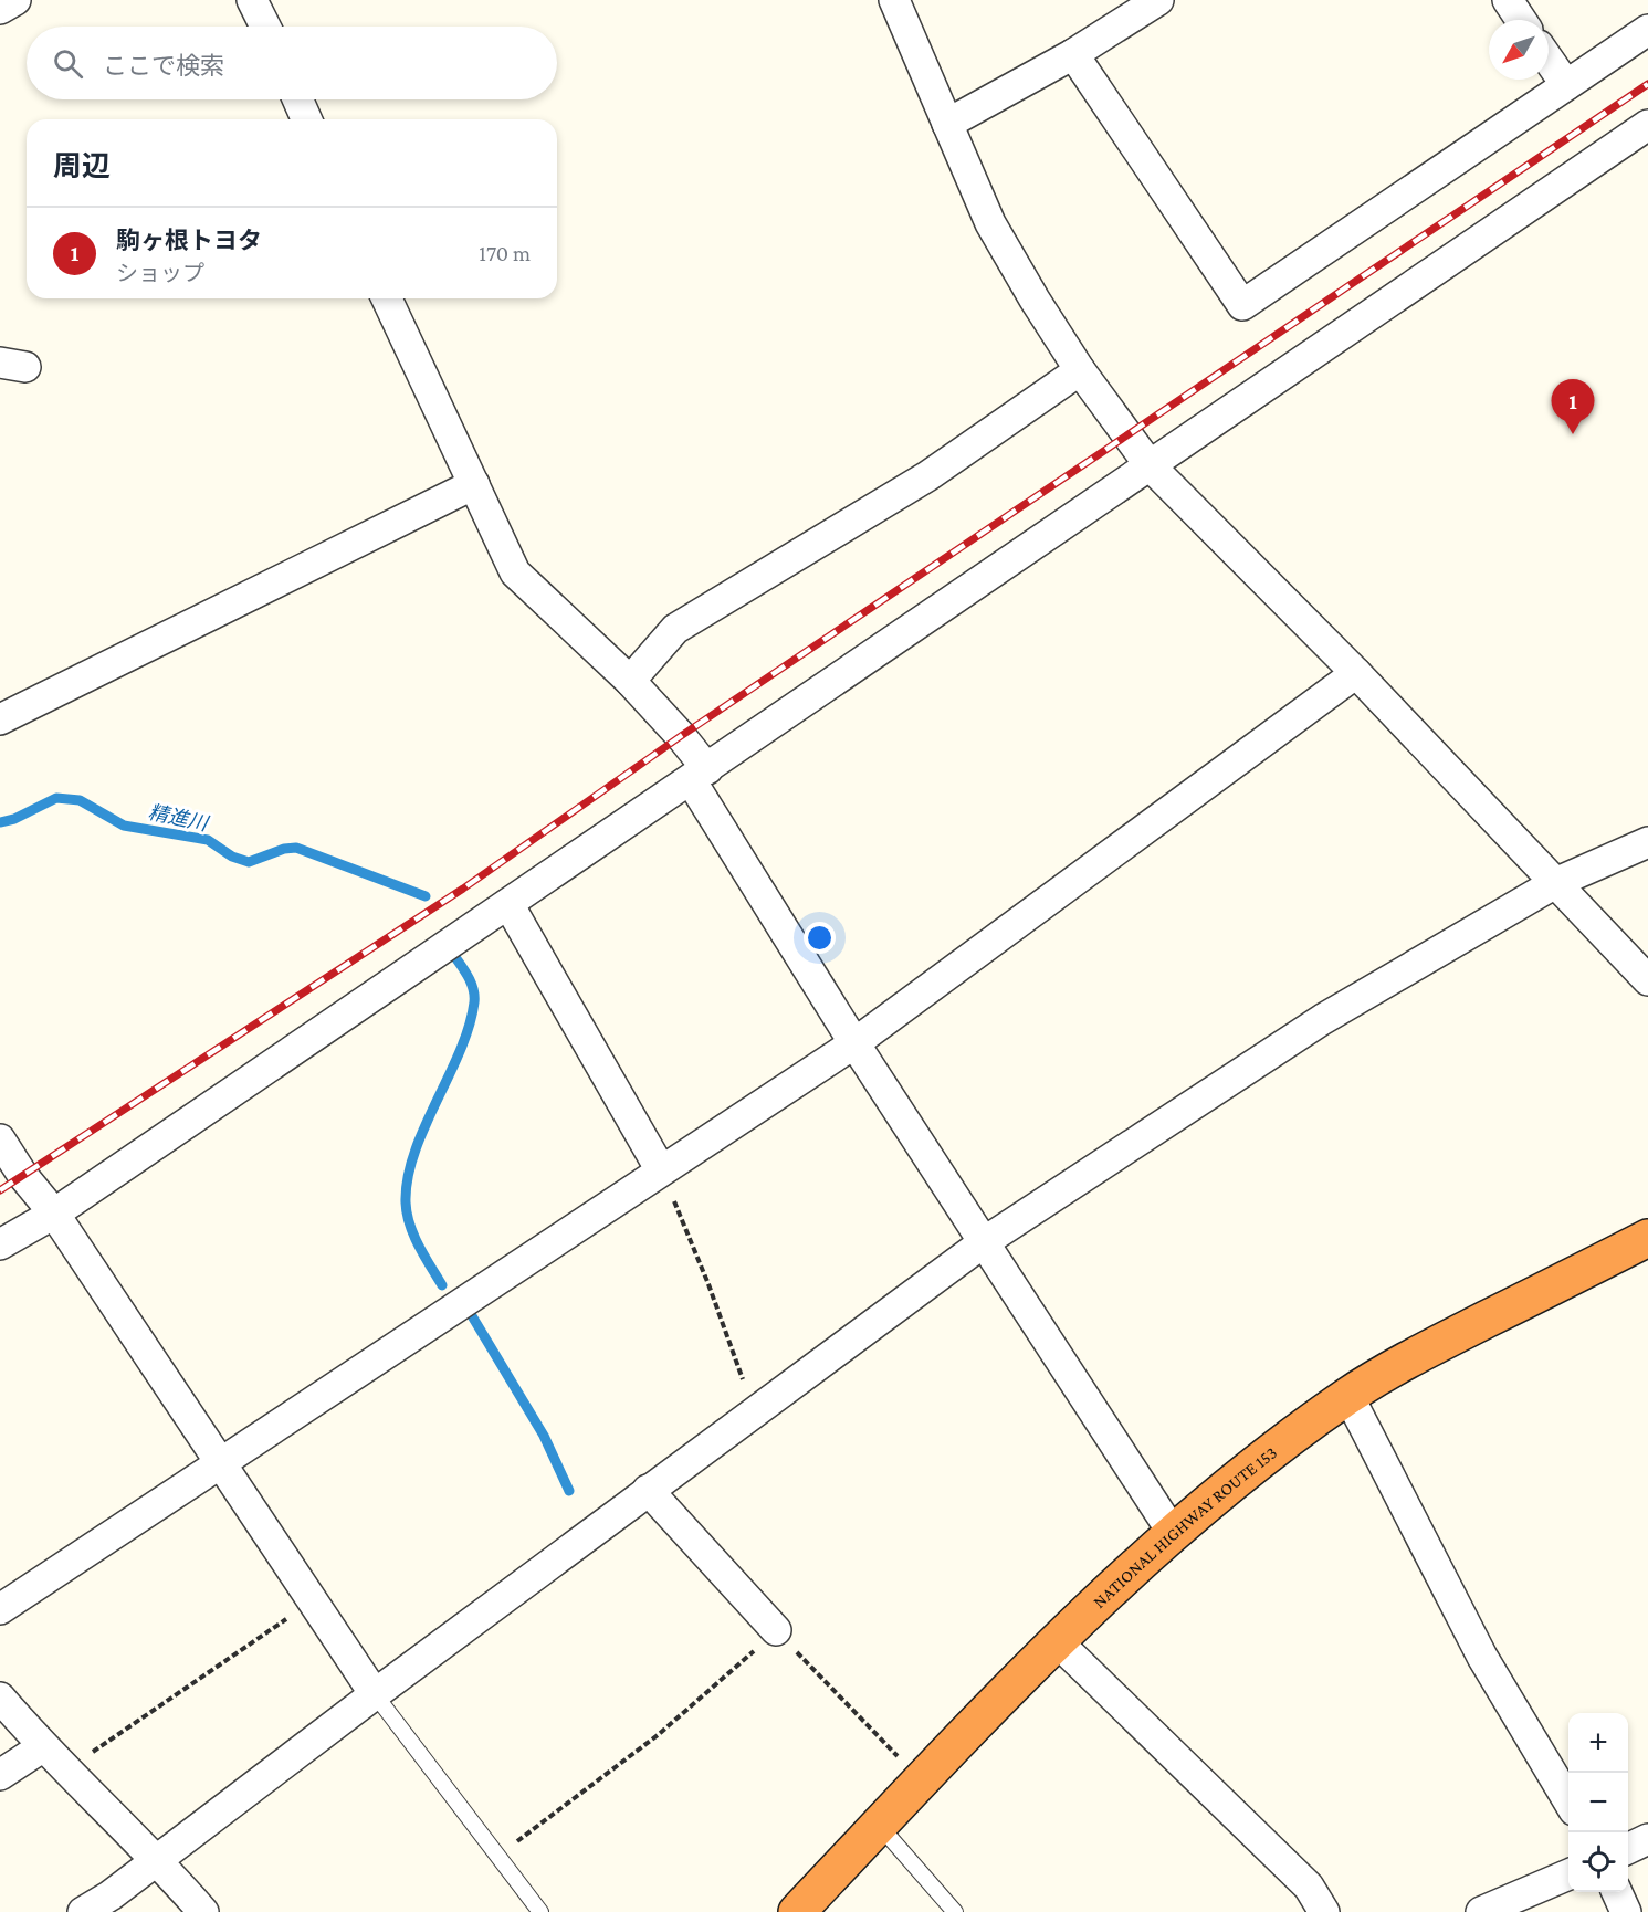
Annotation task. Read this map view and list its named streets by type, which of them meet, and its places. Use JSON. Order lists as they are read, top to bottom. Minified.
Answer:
{"streets":{"highway":["NATIONAL HIGHWAY ROUTE 153"]},"water":["精進川"],"north":"bottom left","page":{"search":"ここで検索","heading":"周辺","list":[{"mark":"1","name":"駒ヶ根トヨタ","note":"ショップ","value":"170 m"}],"pins":"1","map_buttons":["+","−"]}}
